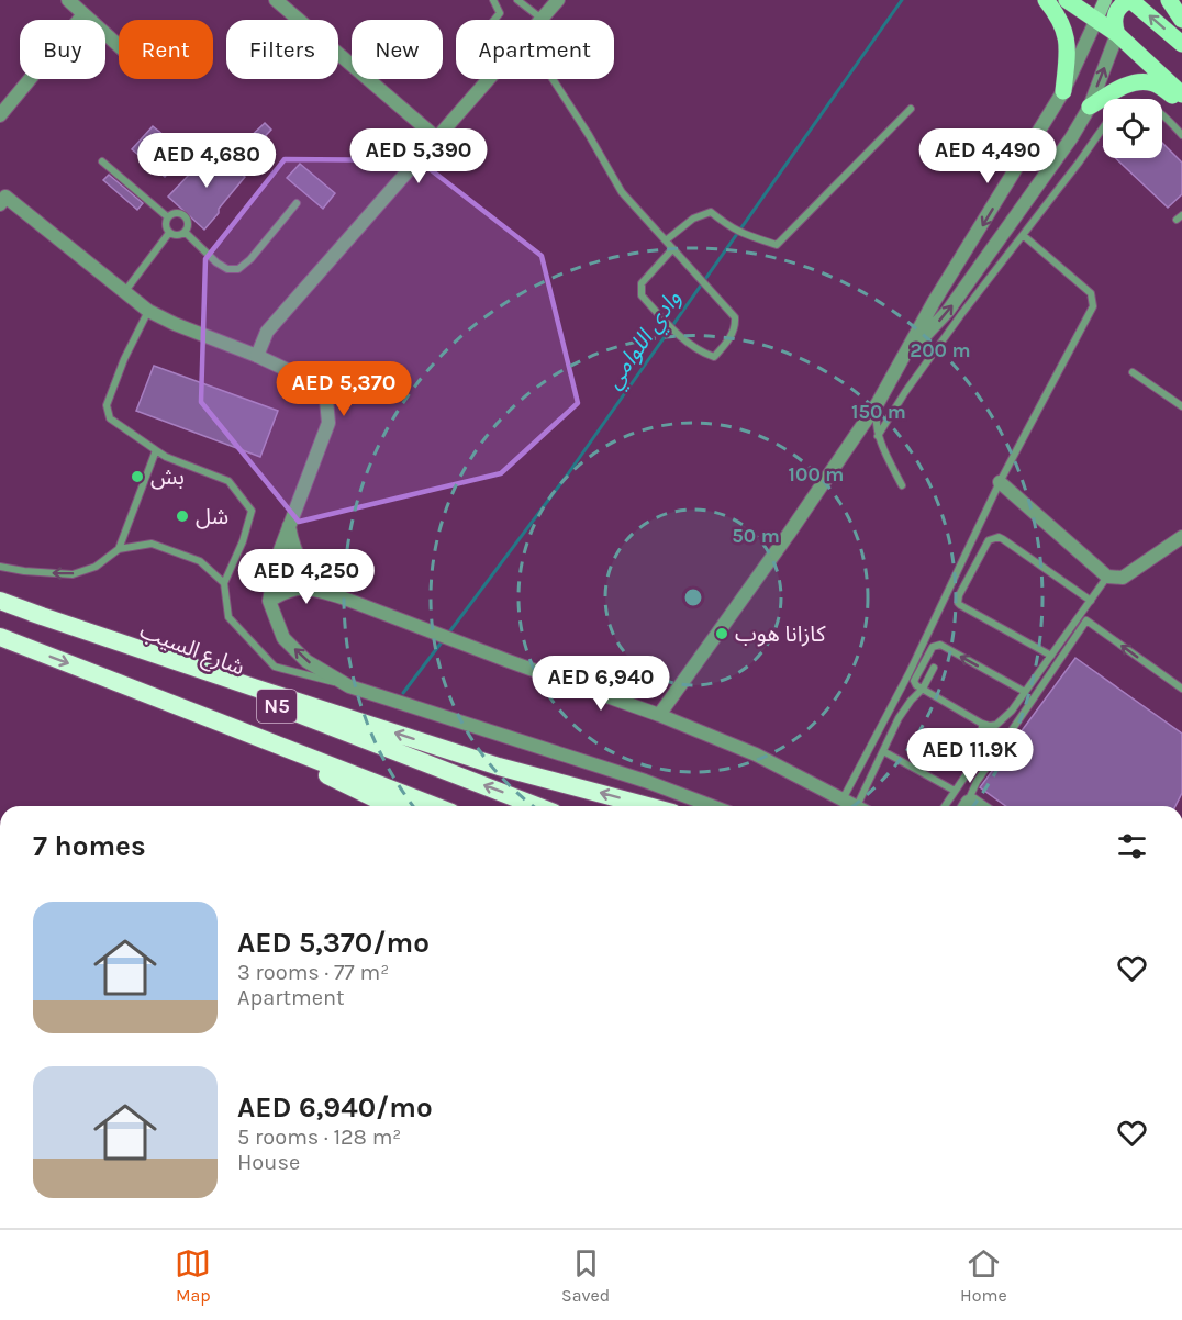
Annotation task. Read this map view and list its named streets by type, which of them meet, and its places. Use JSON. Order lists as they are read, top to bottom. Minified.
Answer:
{"streets":{"highway":["شارع السيب","N5"]},"water":["وادي اللوامي"],"places":["بش","شل","كازانا هوب"],"page":{"chip":["Buy","Rent","Filters","New","Apartment"],"price":["AED 5,390","AED 4,490","AED 4,680","AED 5,370","AED 4,250","AED 6,940","AED 11.9K"],"heading":"7 homes","list":[{"name":"AED 5,370/mo","note":"3 rooms · 77 m² · Apartment"},{"name":"AED 6,940/mo","note":"5 rooms · 128 m² · House"}],"tabs":["Map","Saved","Home"]},"rings":["200 m","150 m","100 m","50 m"]}
